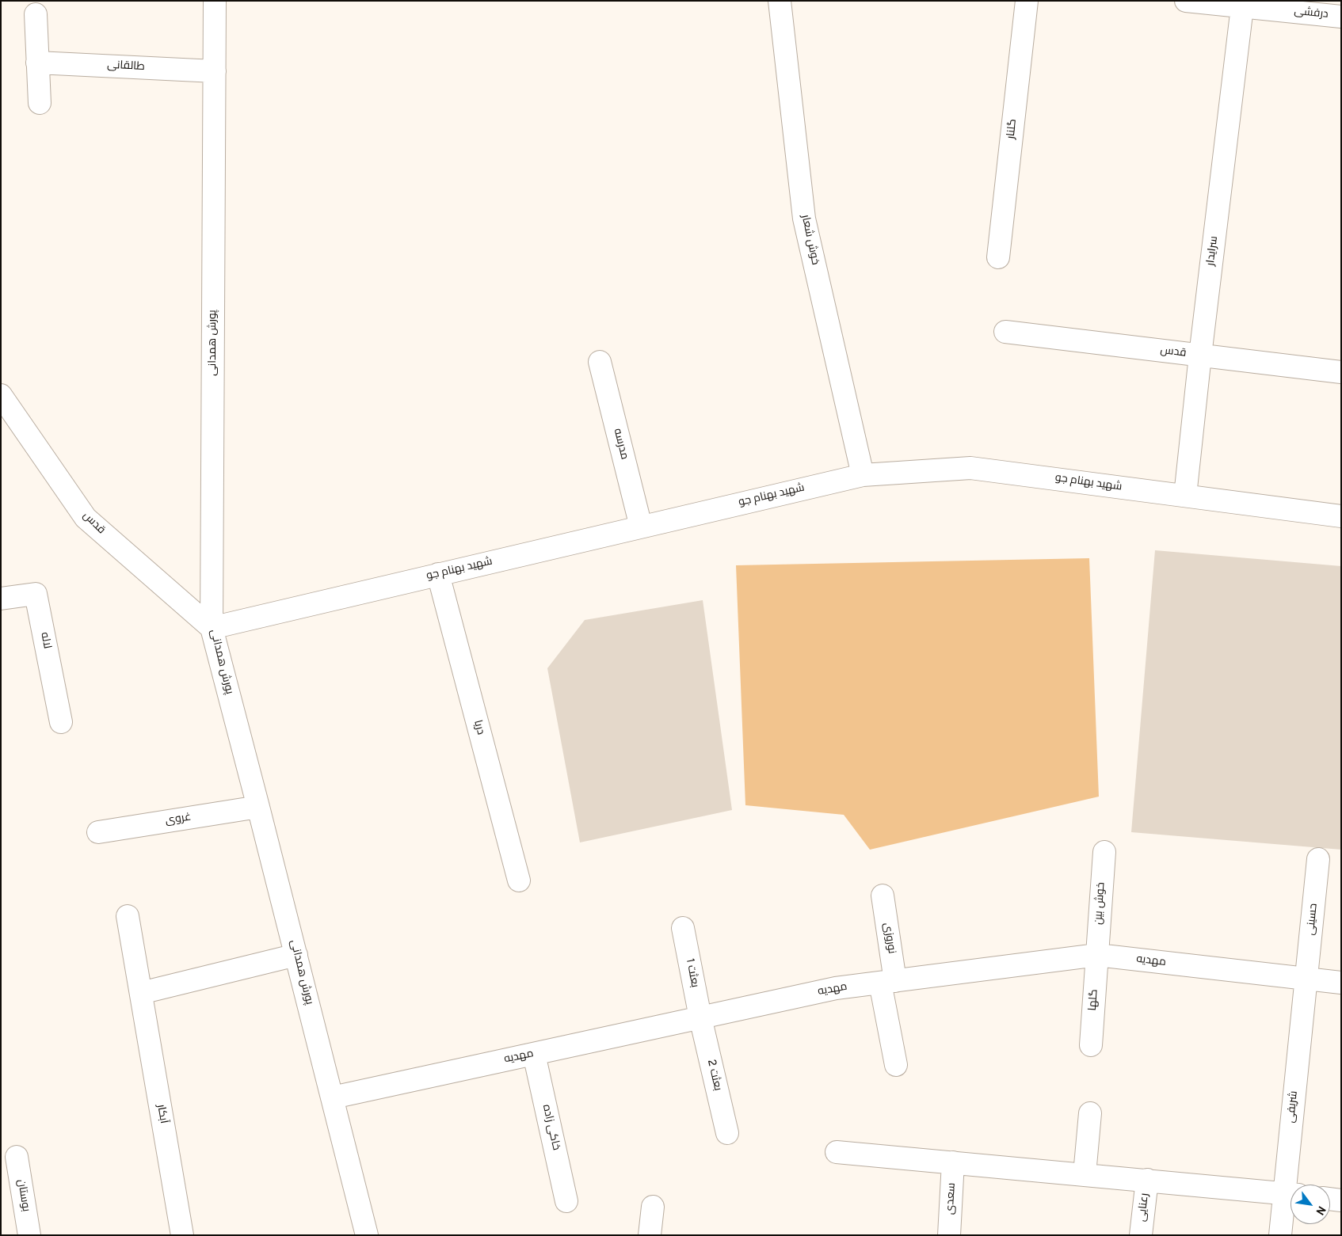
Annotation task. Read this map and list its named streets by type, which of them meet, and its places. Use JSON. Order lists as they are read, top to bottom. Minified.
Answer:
{"streets":{"street":["درفشی","طالقانی","گلنار","خوش شعار","سرایدار","پورش همدانی","قدس","مدرسه","شهید بهنام جو","لاله","دریا","غروی","خوش بین","حسینی","نوروزی","مهدیه","بعثت 1","گلها","بعثت 2","شریفی","آبکار","خاکی زاده","بوستان","سعدی","رعنایی"]},"crossings":[["درفشی","سرایدار"],["طالقانی","پورش همدانی"],["خوش شعار","شهید بهنام جو"],["سرایدار","قدس"],["سرایدار","شهید بهنام جو"],["پورش همدانی","قدس"],["پورش همدانی","شهید بهنام جو"],["پورش همدانی","غروی"],["پورش همدانی","مهدیه"],["قدس","شهید بهنام جو"],["مدرسه","شهید بهنام جو"],["شهید بهنام جو","دریا"],["خوش بین","مهدیه"],["خوش بین","گلها"],["حسینی","مهدیه"],["حسینی","شریفی"],["نوروزی","مهدیه"],["مهدیه","بعثت 1"],["مهدیه","گلها"],["مهدیه","بعثت 2"],["مهدیه","شریفی"],["مهدیه","خاکی زاده"],["بعثت 1","بعثت 2"]],"north":"bottom right"}
